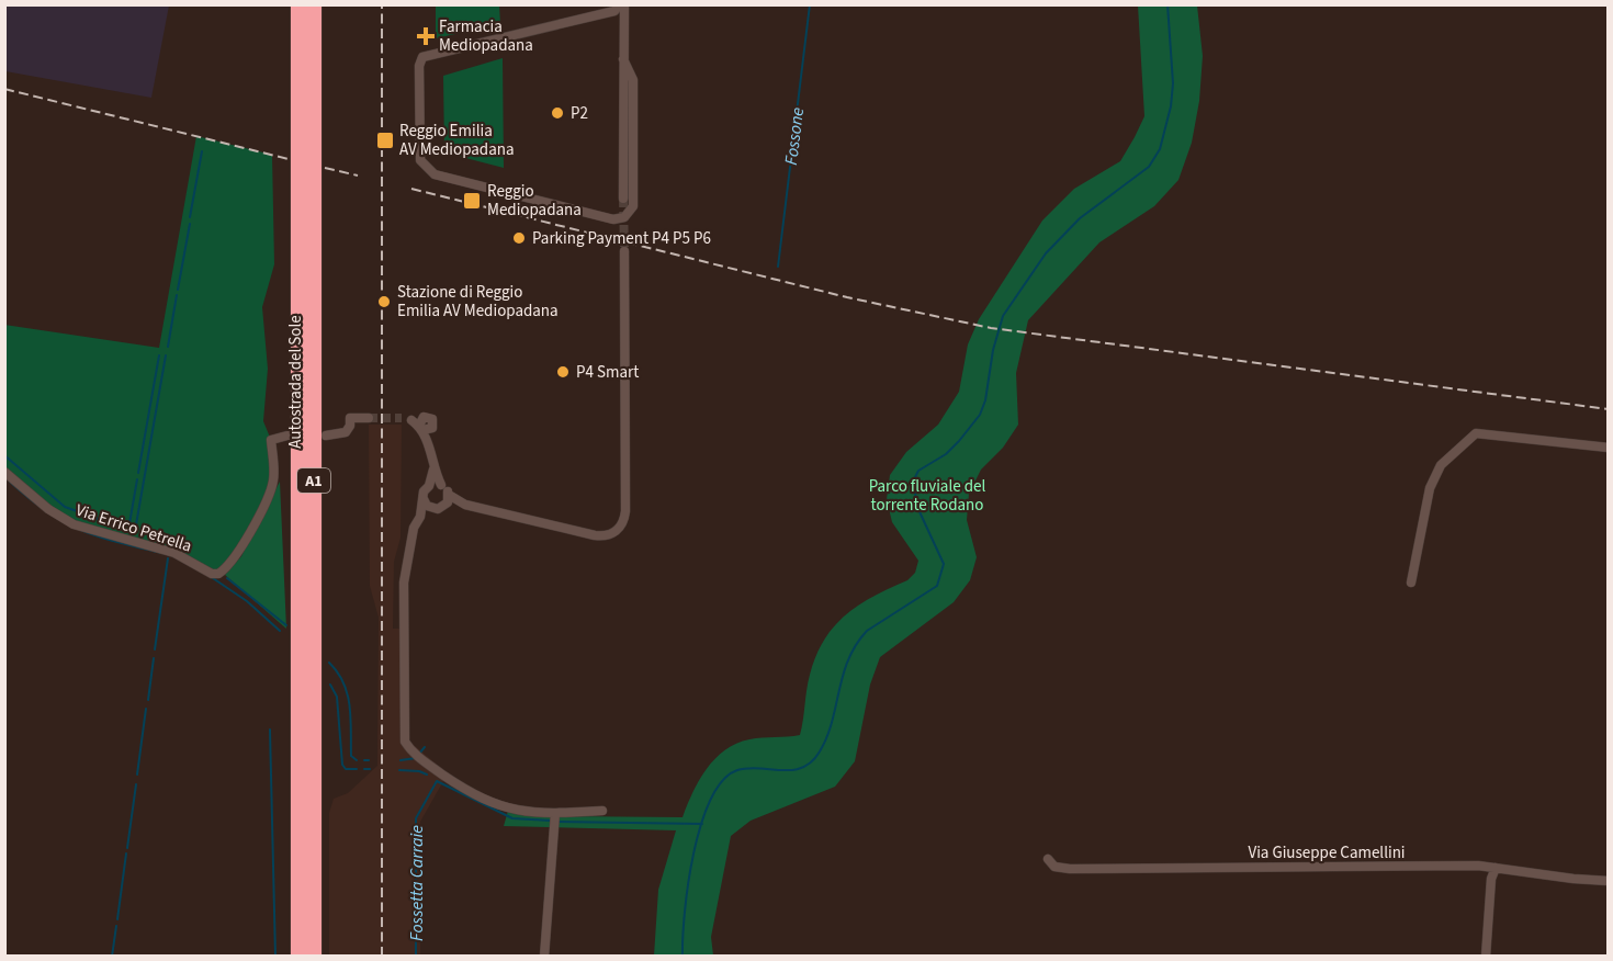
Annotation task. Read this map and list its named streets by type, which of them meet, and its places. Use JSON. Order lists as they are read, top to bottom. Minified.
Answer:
{"streets":{"highway":["Autostrada del Sole","A1"],"street":["Via Errico Petrella","Via Giuseppe Camellini"]},"water":["Fossone","Fossetta Carraie"],"parks":["Parco fluviale del torrente Rodano"],"places":{"health":["Farmacia Mediopadana"],"other":["P2","Parking Payment P4 P5 P6","Stazione di Reggio Emilia AV Mediopadana","P4 Smart"],"transit":["Reggio Emilia AV Mediopadana","Reggio Mediopadana"]}}
